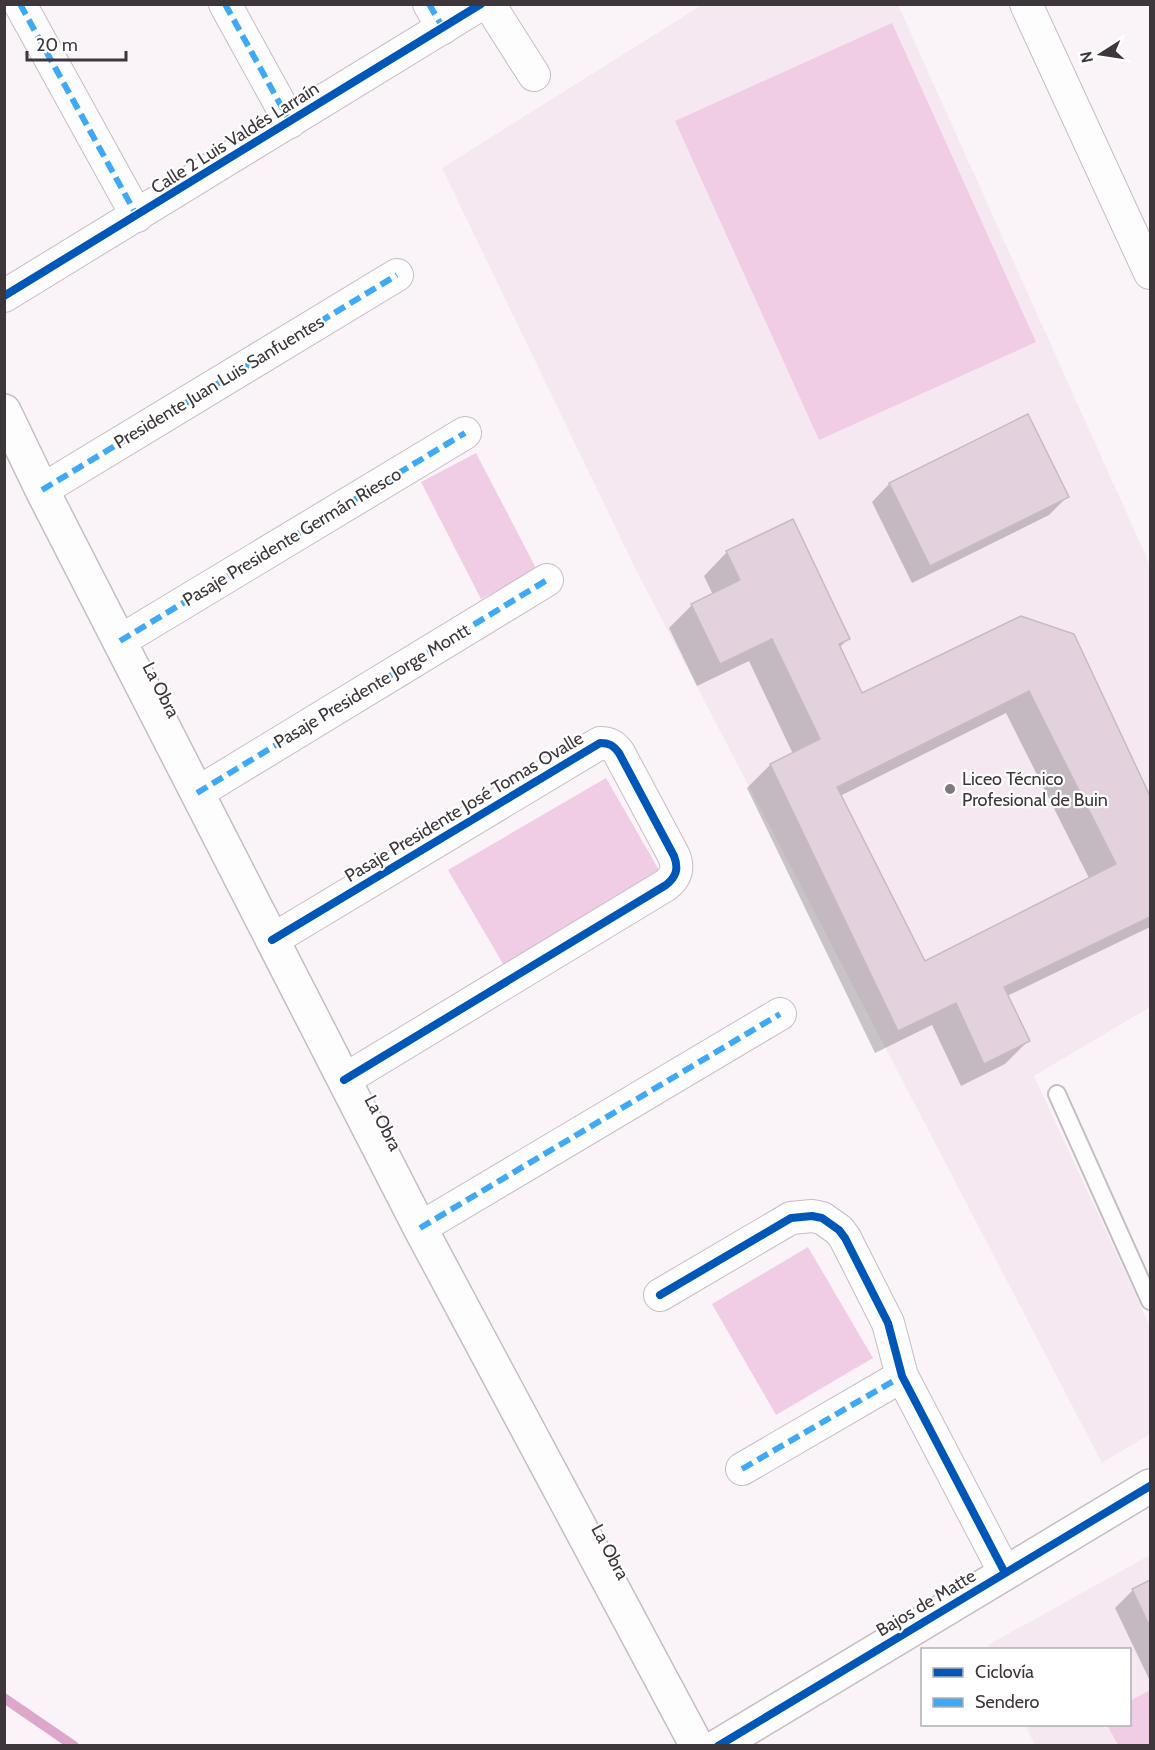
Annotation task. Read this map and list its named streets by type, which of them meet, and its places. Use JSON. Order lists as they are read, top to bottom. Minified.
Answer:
{"streets":{"main road":["La Obra","Bajos de Matte"],"street":["Calle 2 Luis Valdés Larraín","Presidente Juan Luis Sanfuentes","Pasaje Presidente Germán Riesco","Pasaje Presidente Jorge Montt","Pasaje Presidente José Tomas Ovalle"]},"crossings":[["Presidente Juan Luis Sanfuentes","La Obra"],["Pasaje Presidente Germán Riesco","La Obra"],["Pasaje Presidente Jorge Montt","La Obra"],["La Obra","Pasaje Presidente José Tomas Ovalle"]],"places":["Liceo Técnico Profesional de Buin"],"legend":["Ciclovía","Sendero"],"scale_bar":"20 m","north":"left"}
